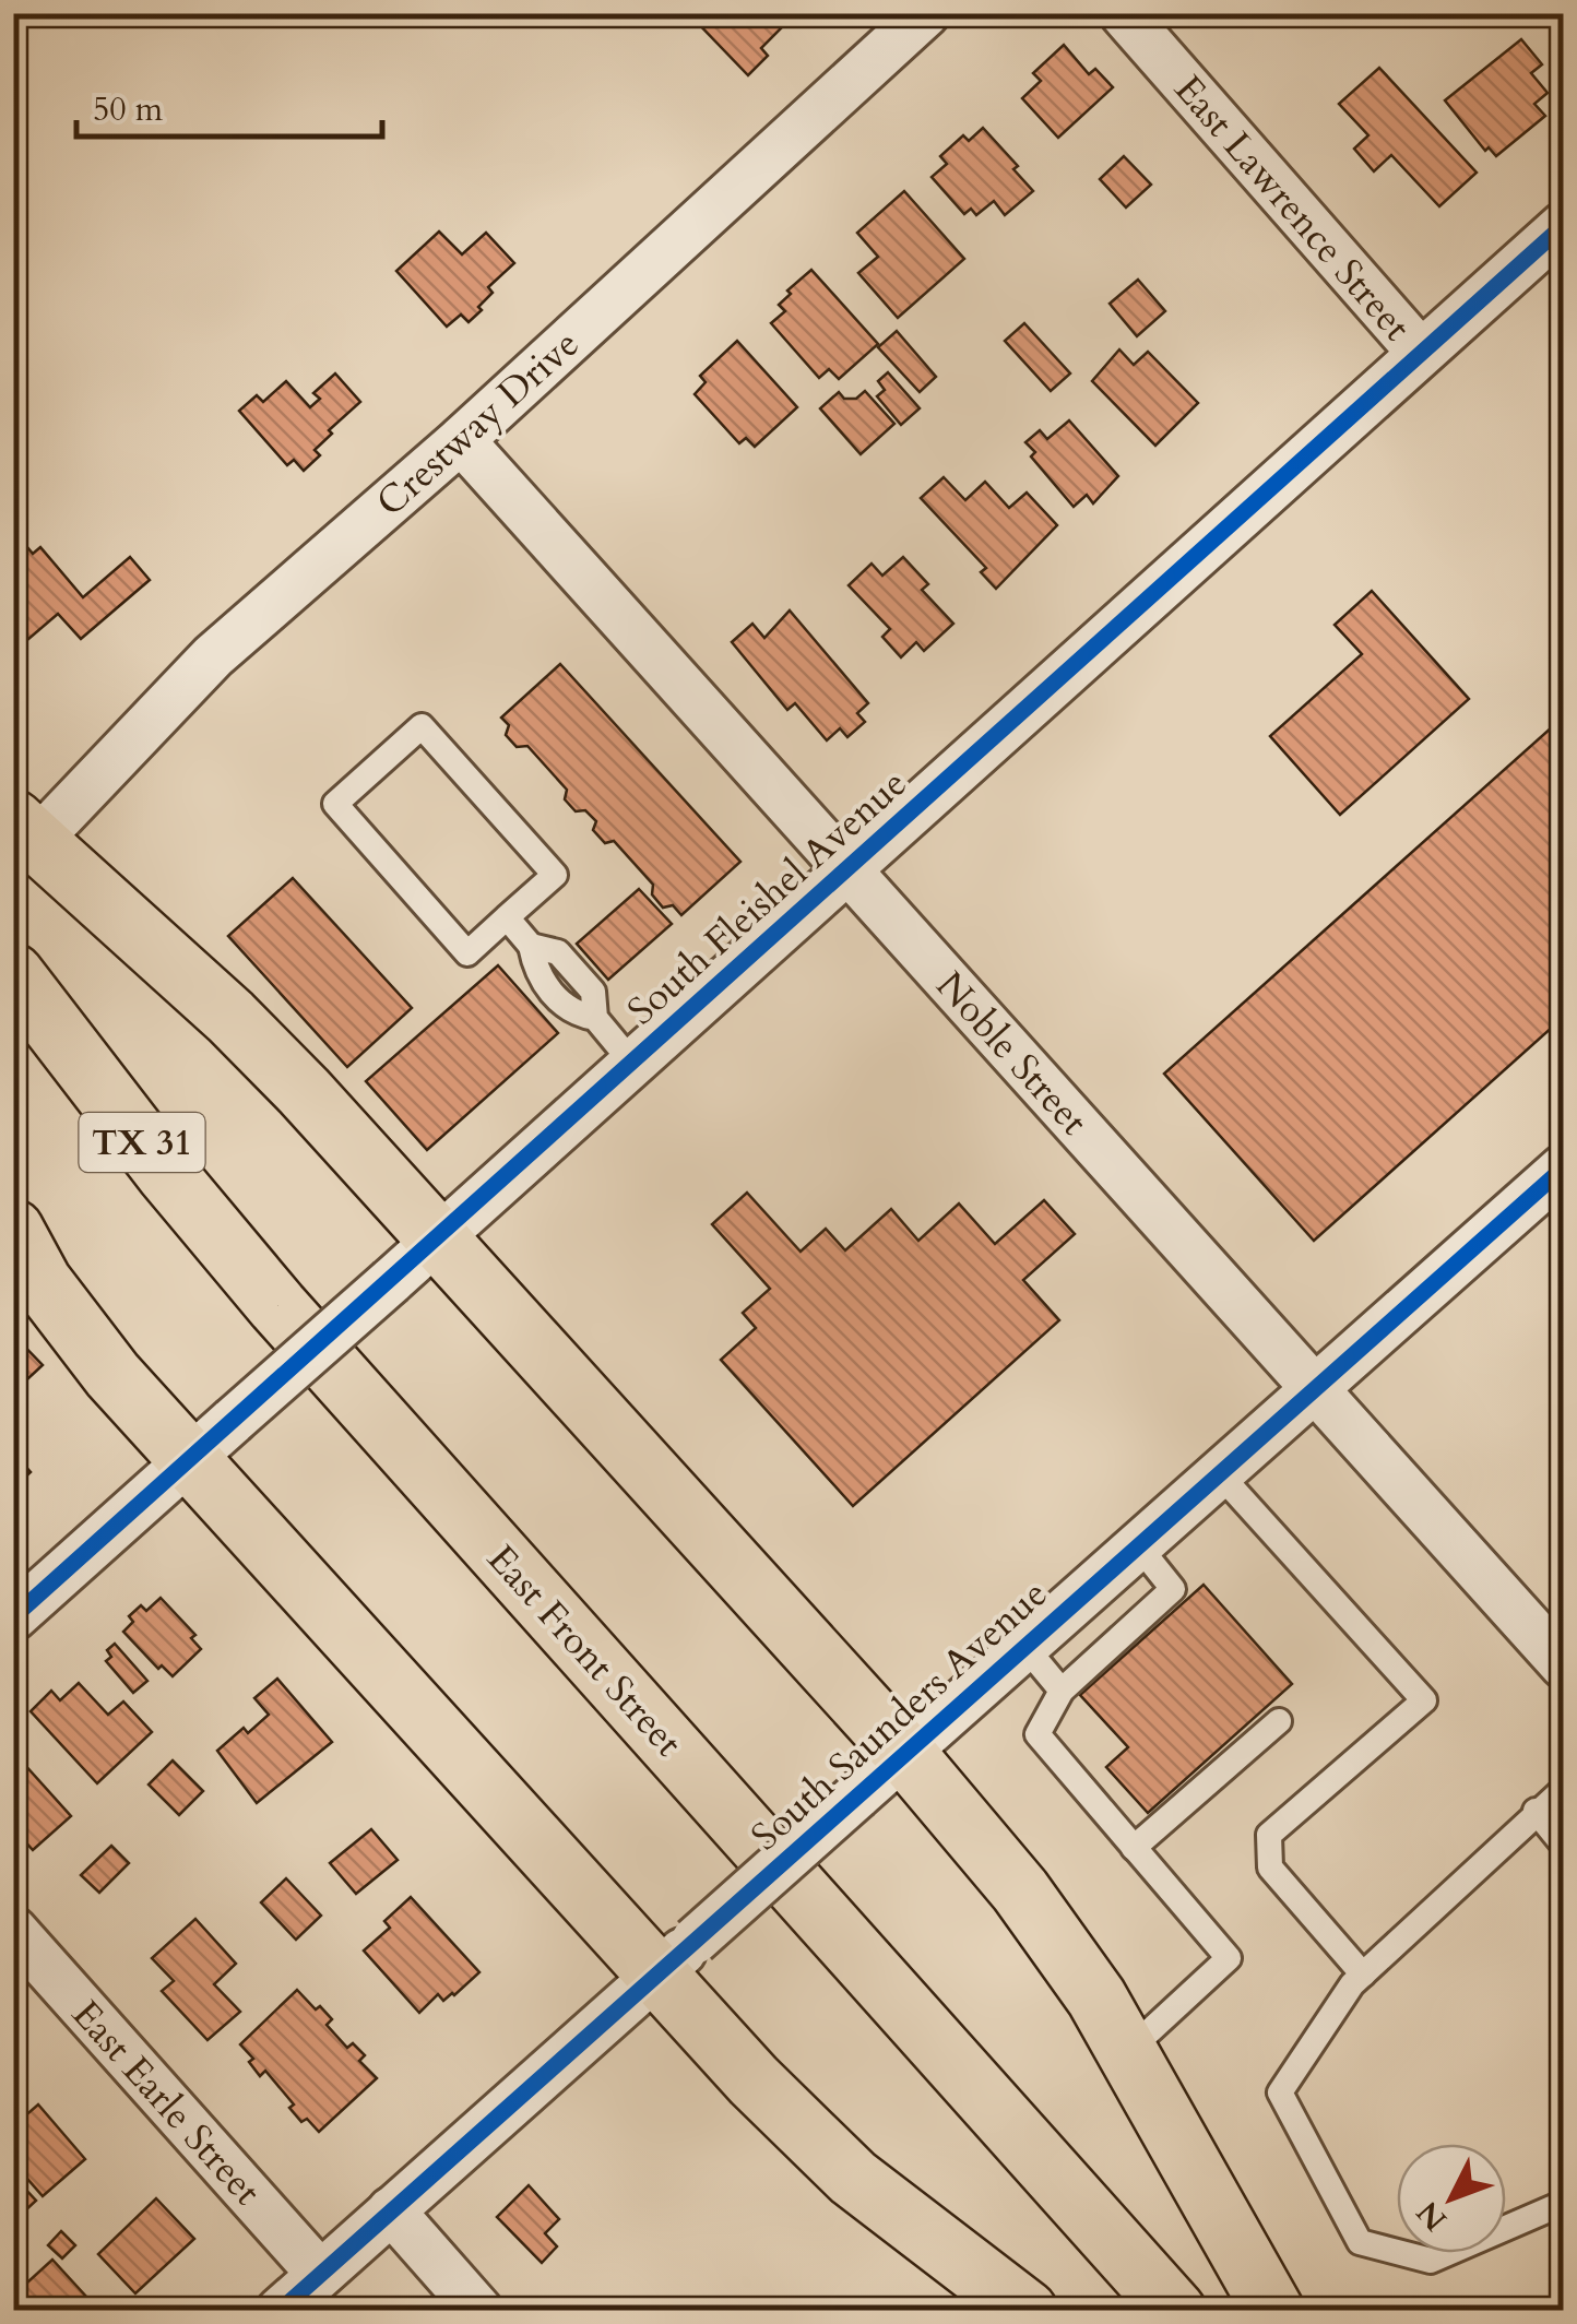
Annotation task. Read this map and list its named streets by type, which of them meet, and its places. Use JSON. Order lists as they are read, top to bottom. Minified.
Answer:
{"streets":{"main road":["TX 31","East Front Street"],"street":["East Lawrence Street","Crestway Drive","South Fleishel Avenue","Noble Street","South Saunders Avenue","East Earle Street"]},"crossings":[["East Lawrence Street","South Fleishel Avenue"],["Crestway Drive","Noble Street"],["South Fleishel Avenue","Noble Street"],["Noble Street","South Saunders Avenue"],["South Saunders Avenue","East Earle Street"]],"scale_bar":"50 m","north":"bottom left"}
